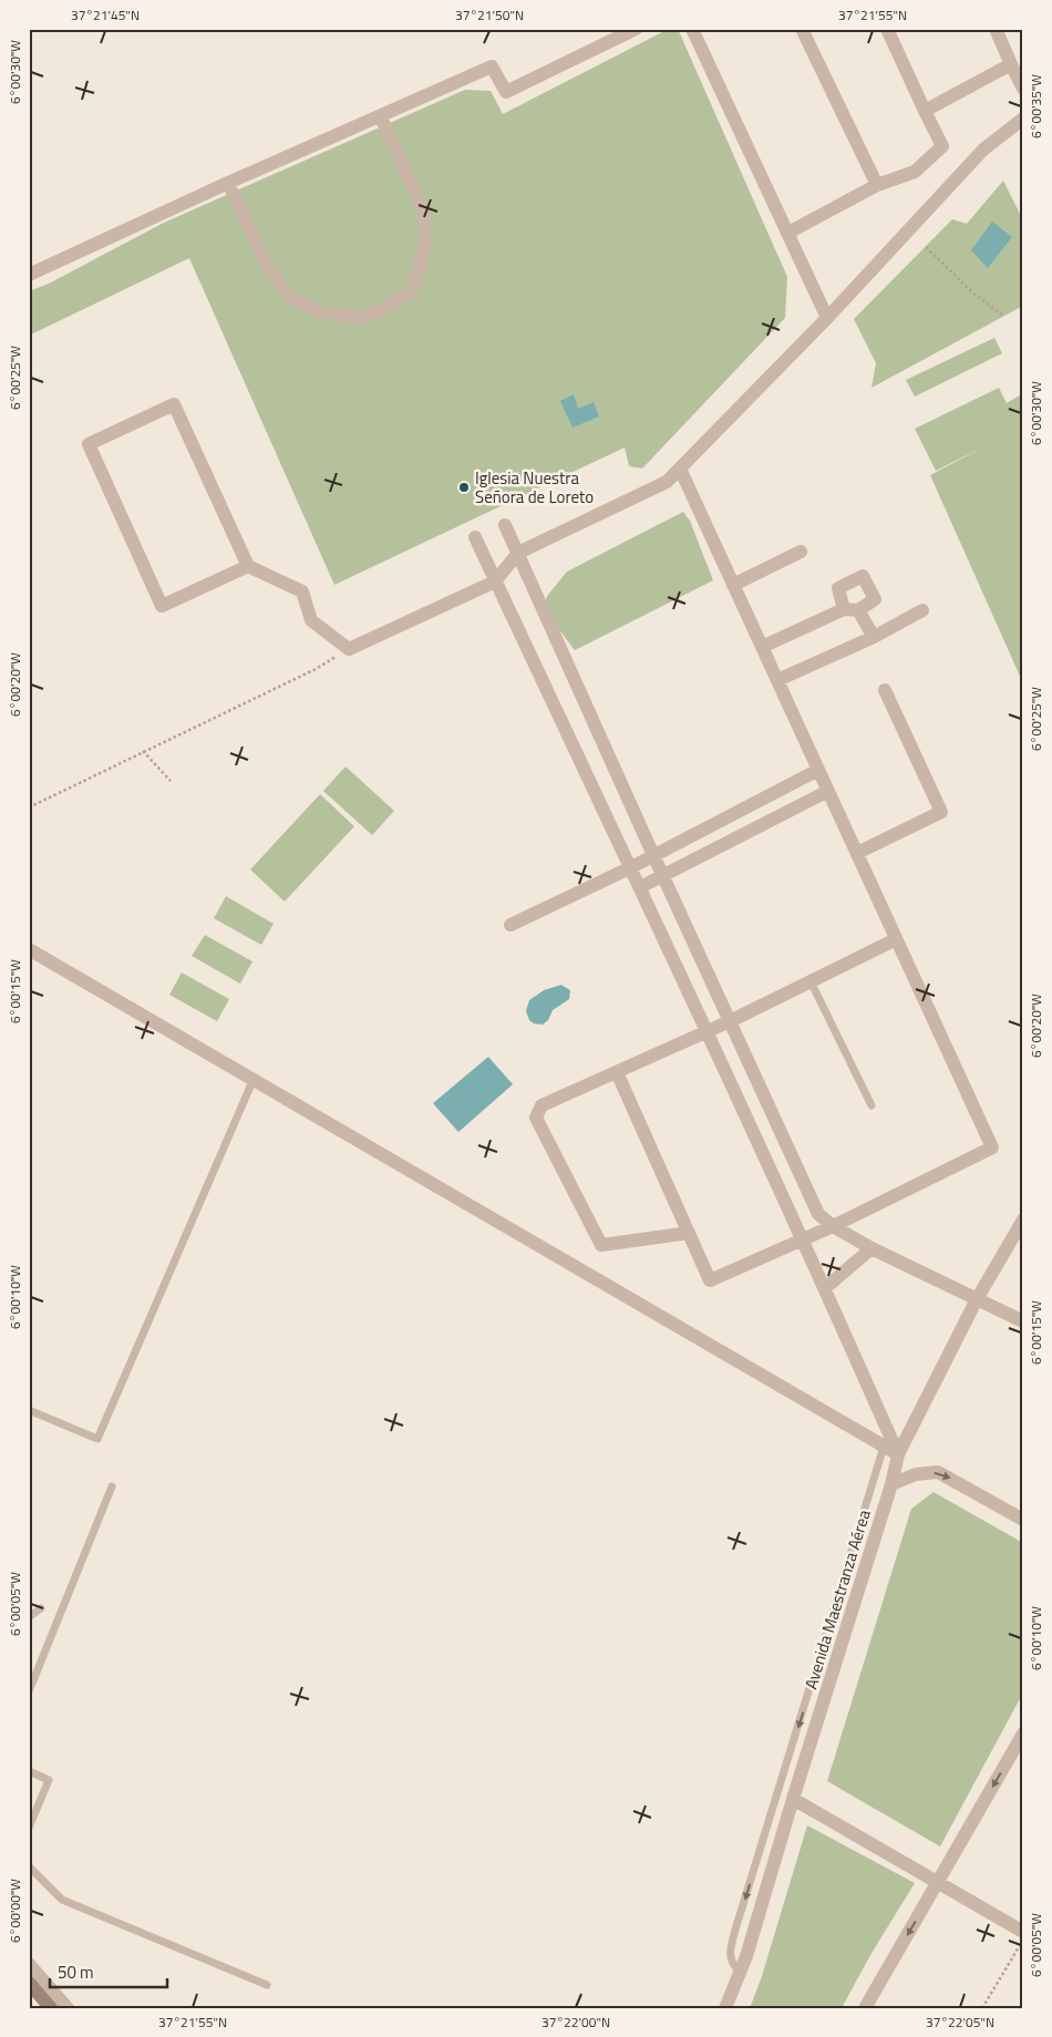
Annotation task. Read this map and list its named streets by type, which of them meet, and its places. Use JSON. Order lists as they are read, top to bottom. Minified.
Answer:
{"streets":{"street":["Avenida Maestranza Aérea"]},"places":["Iglesia Nuestra Señora de Loreto"],"scale_bar":"50 m","coordinates":["37°21'45\"N","37°21'50\"N","37°21'55\"N","6°00'30\"W","6°00'35\"W","6°00'25\"W","6°00'20\"W","6°00'15\"W","6°00'10\"W","6°00'05\"W","6°00'00\"W","37°22'00\"N","37°22'05\"N"]}
